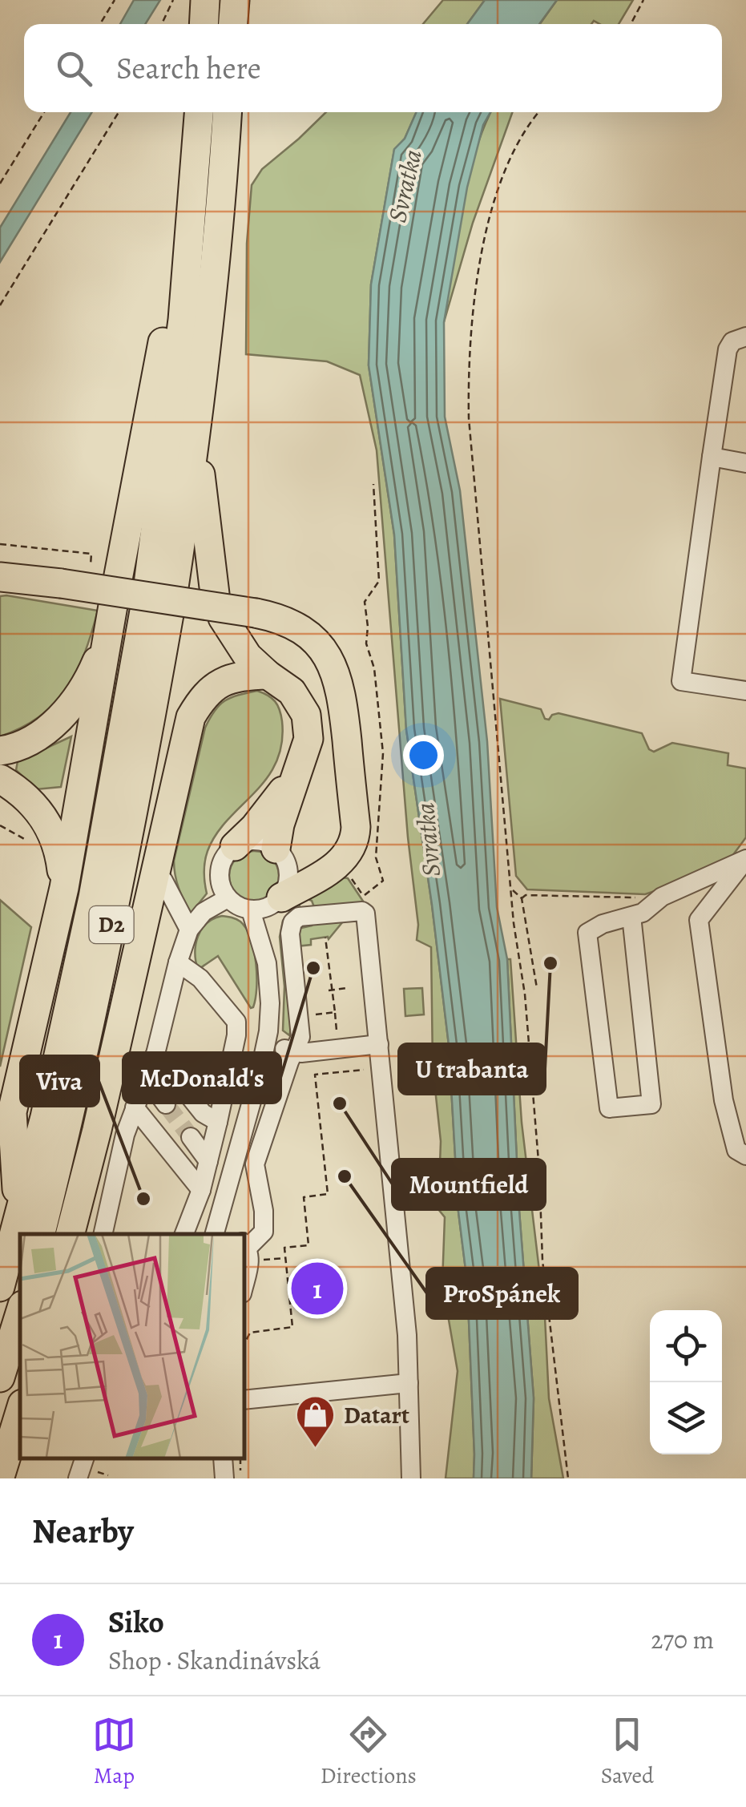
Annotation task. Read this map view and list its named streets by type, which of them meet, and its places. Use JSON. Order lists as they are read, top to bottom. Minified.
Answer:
{"streets":{"highway":["D2"]},"water":["Svratka"],"places":{"other":["U trabanta","McDonald's","Mountfield","ProSpánek","Viva"],"shop":["Datart"]},"page":{"search":"Search here","pins":"1","heading":"Nearby","list":[{"mark":"1","name":"Siko","note":"Shop · Skandinávská","value":"270 m"}],"nav":["Map","Directions","Saved"]}}
